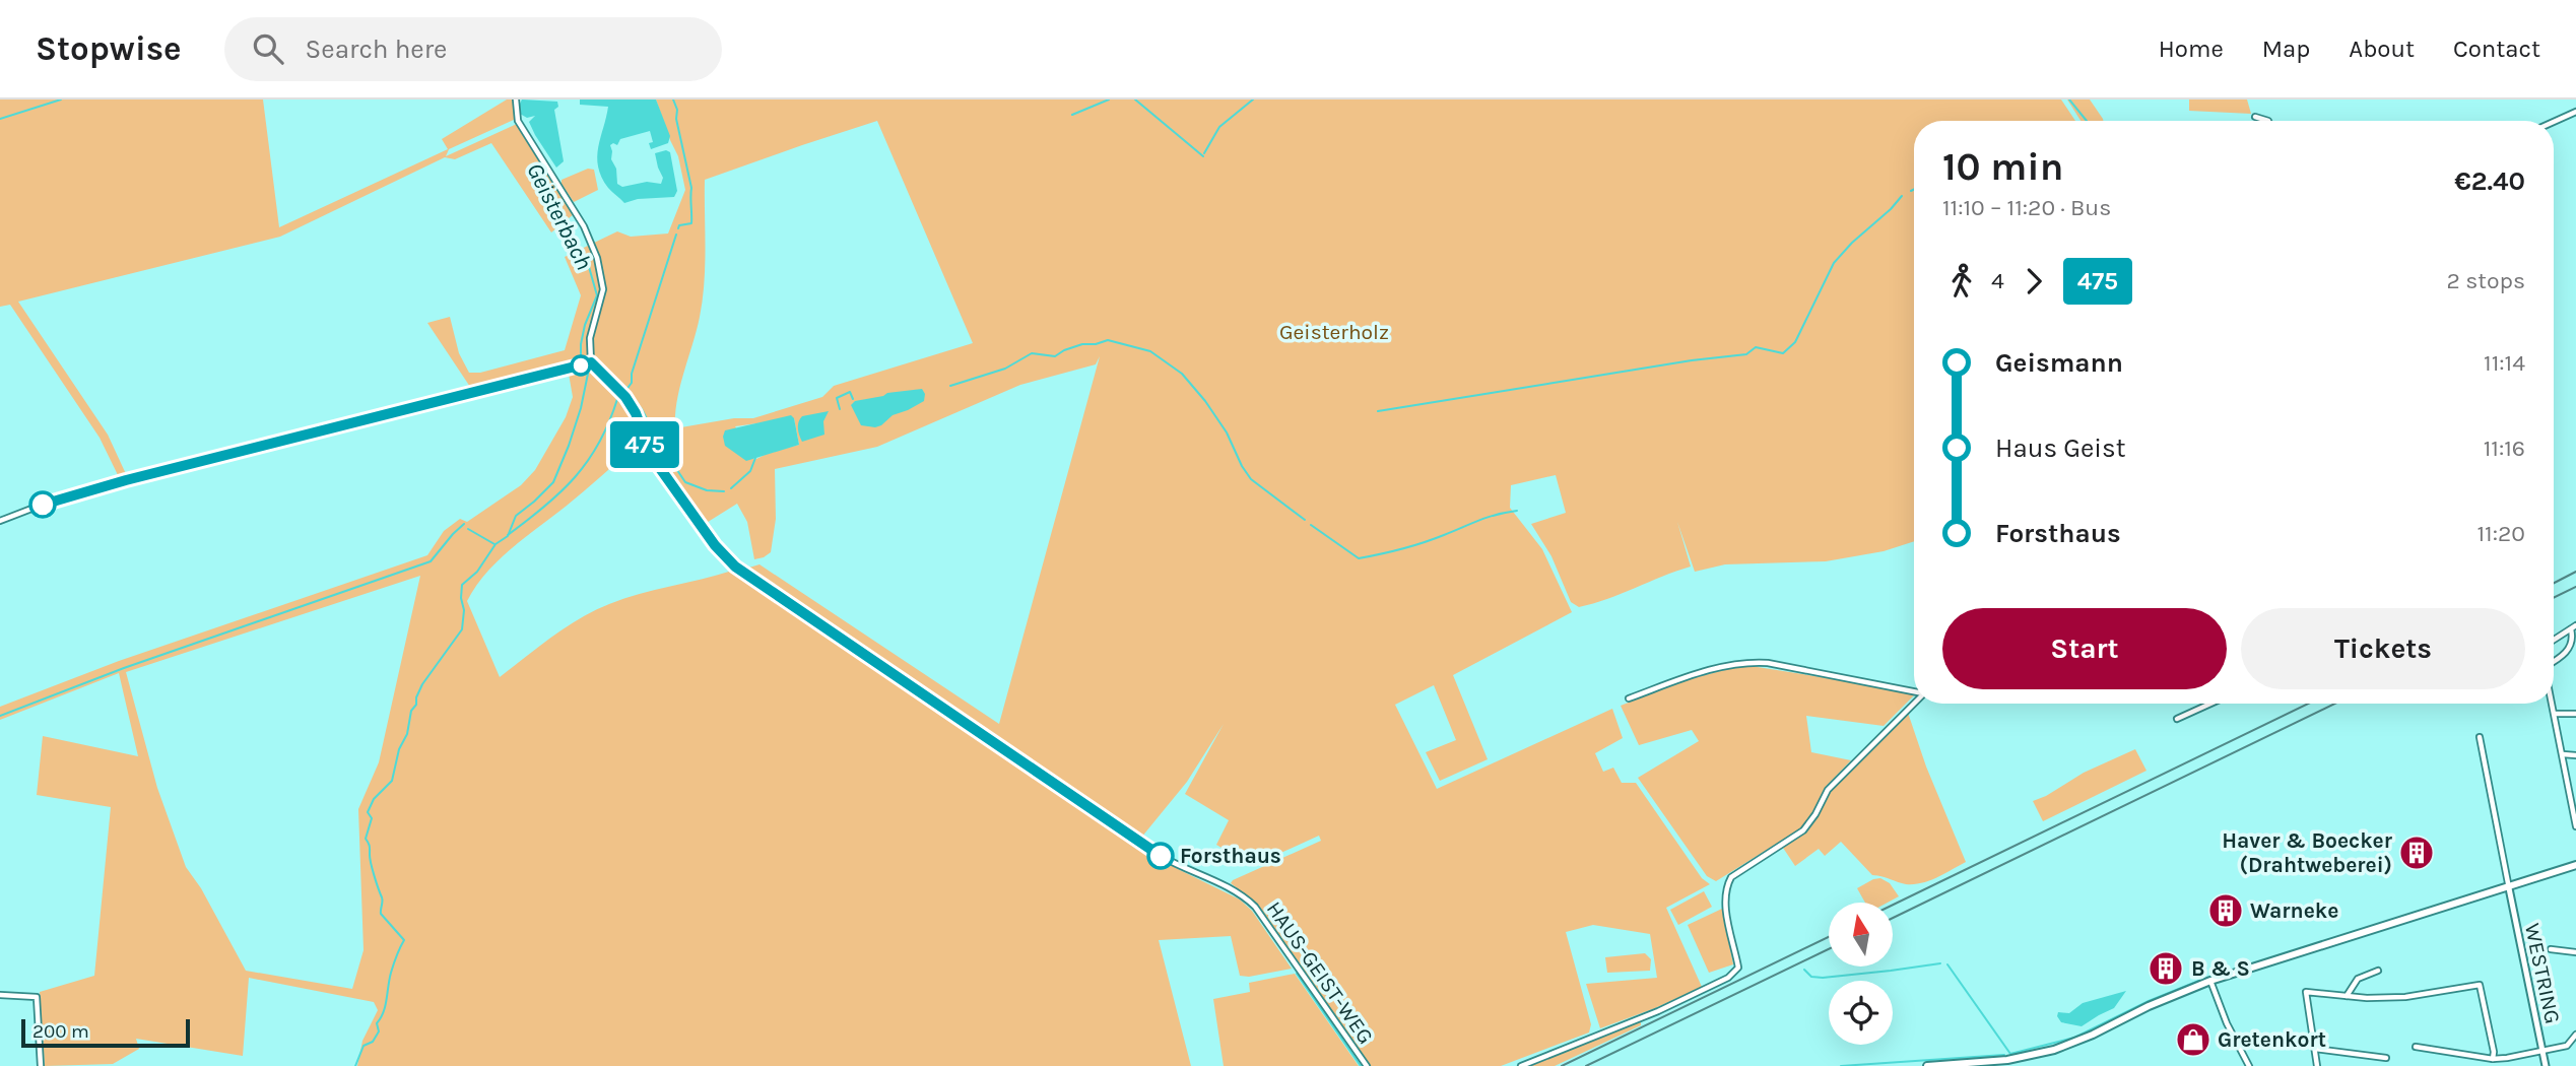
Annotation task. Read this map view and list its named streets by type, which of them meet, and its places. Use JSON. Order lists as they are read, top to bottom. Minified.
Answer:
{"streets":{"street":["HAUS-GEIST-WEG","WESTRING"]},"water":["Geisterbach"],"parks":["Geisterholz"],"places":{"building":["Haver & Boecker (Drahtweberei)","Warneke","B & S"],"other":["Forsthaus"],"shop":["Gretenkort"]},"lines":["bus line 475"],"scale_bar":"200 m","north":"top","page":{"header":"Stopwise","search":"Search here","nav":["Home","Map","About","Contact"],"on_map":"475","heading":["10 min","11:10 – 11:20 · Bus","€2.40"],"legs":["4","475","2 stops"],"list":[{"name":"Geismann","value":"11:14"},{"name":"Haus Geist","value":"11:16"},{"name":"Forsthaus","value":"11:20"}],"buttons":["Start","Tickets"],"scale":"200 m"}}
